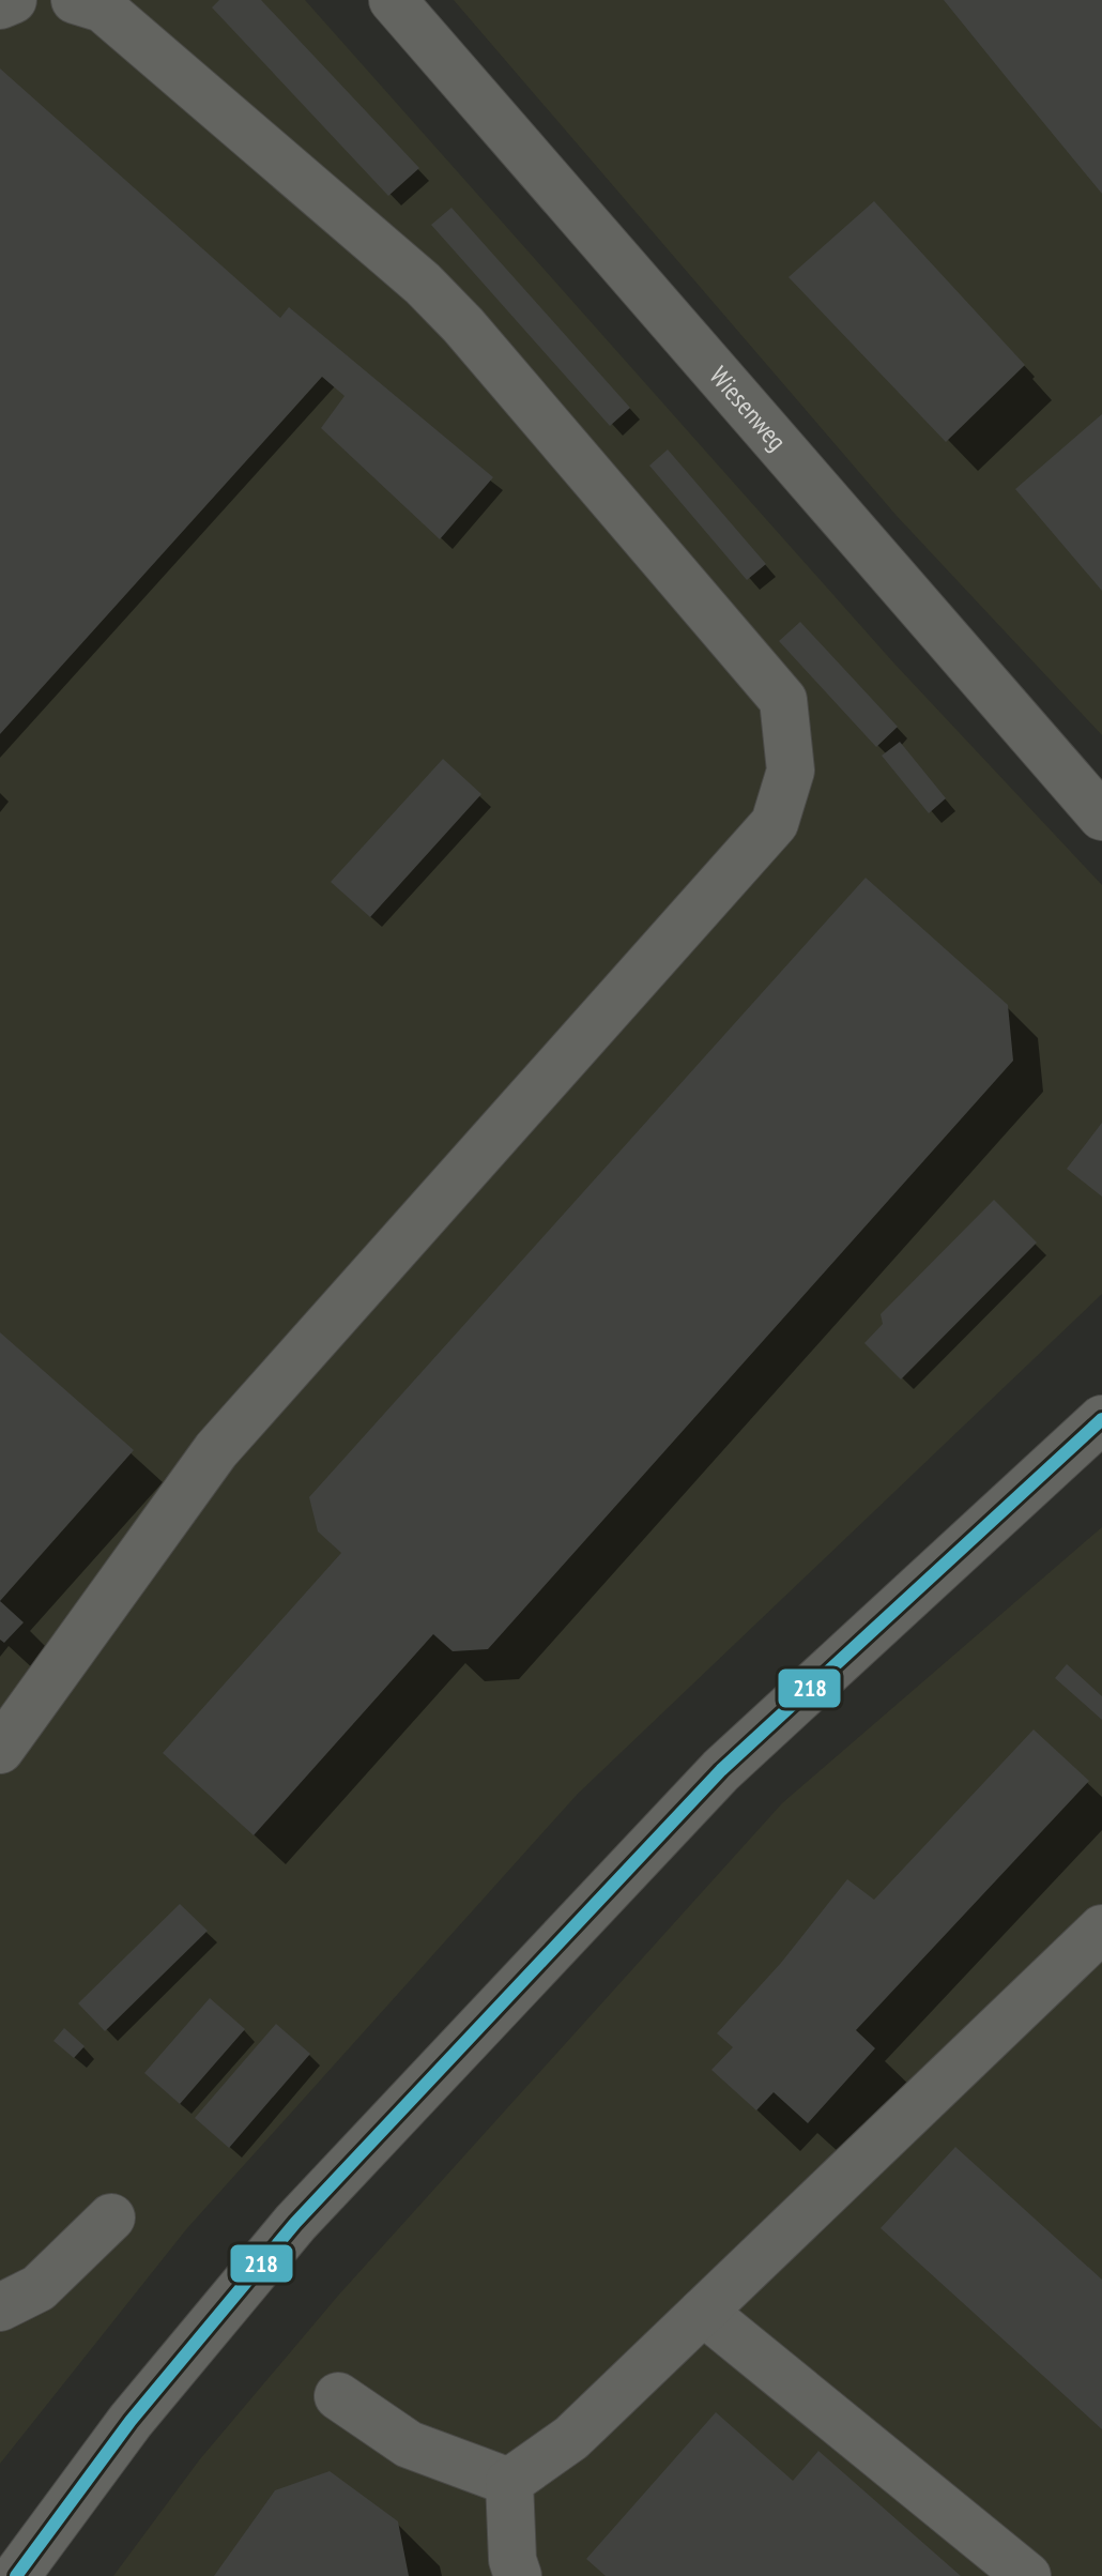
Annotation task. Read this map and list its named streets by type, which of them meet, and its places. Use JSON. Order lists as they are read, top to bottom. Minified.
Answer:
{"streets":{"street":["Wiesenweg"]},"lines":["transit line 218"]}
